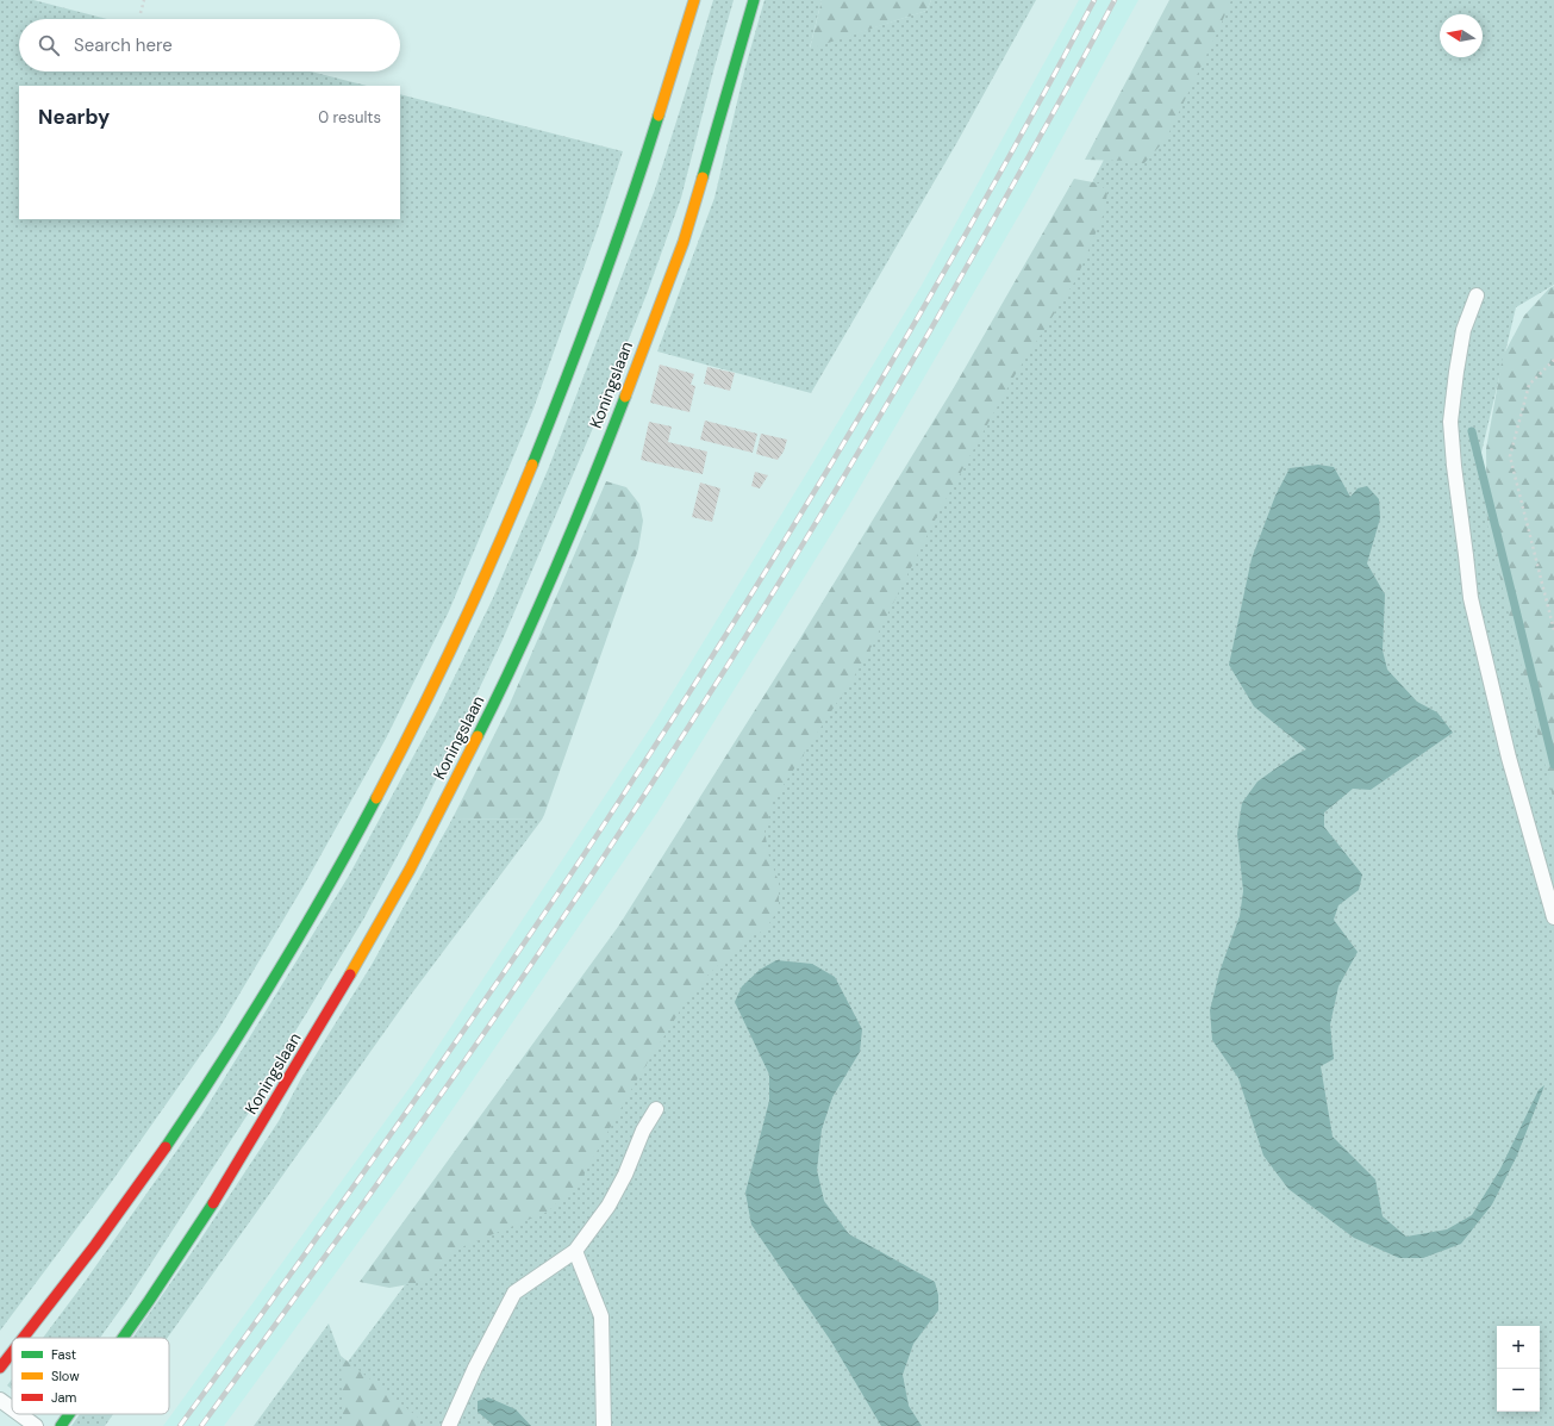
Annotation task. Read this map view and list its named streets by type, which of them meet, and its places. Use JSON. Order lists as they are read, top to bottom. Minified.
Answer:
{"streets":{"street":["Koningslaan"]},"legend":["Fast","Slow","Jam"],"north":"left","page":{"search":"Search here","heading":["Nearby","0 results"],"map_buttons":["+","−"]}}
